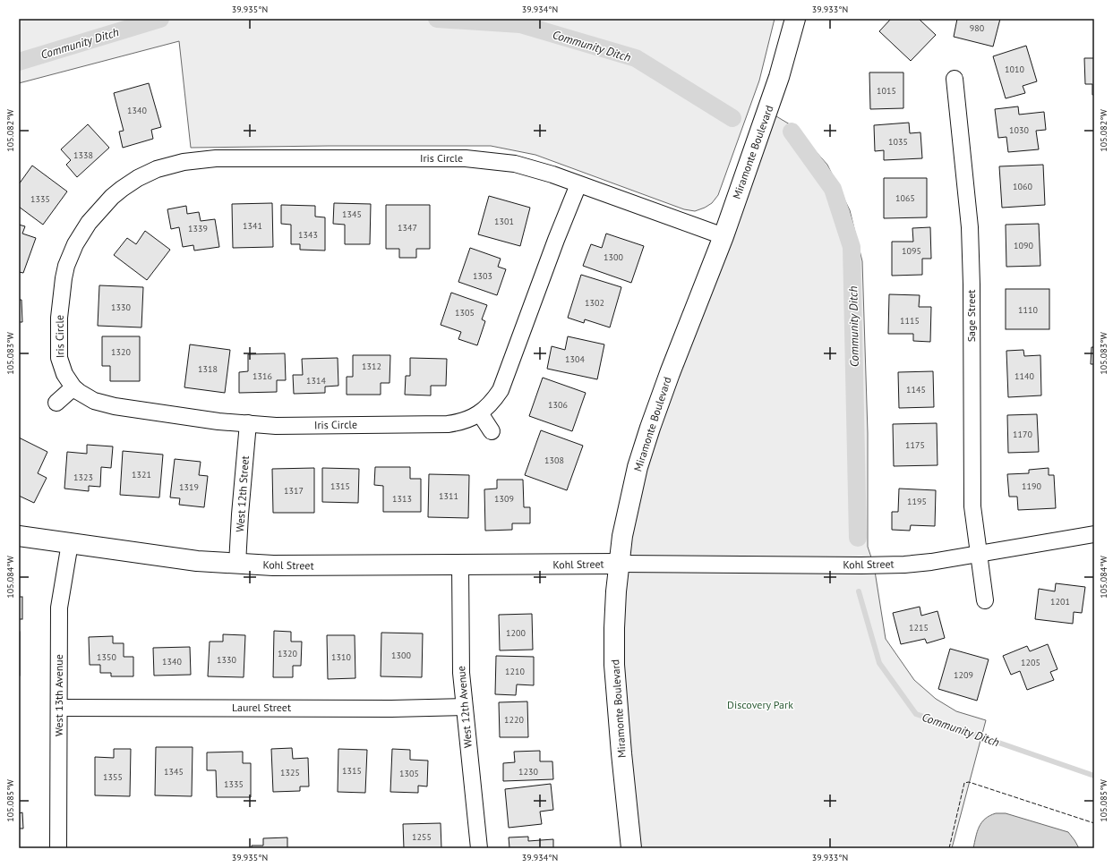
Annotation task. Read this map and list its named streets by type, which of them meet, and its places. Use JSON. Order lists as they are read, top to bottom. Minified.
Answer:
{"streets":{"street":["Miramonte Boulevard","Iris Circle","Sage Street","West 12th Street","Kohl Street","West 13th Avenue","West 12th Avenue","Laurel Street"]},"crossings":[["Miramonte Boulevard","Iris Circle"],["Miramonte Boulevard","Kohl Street"],["Iris Circle","West 12th Street"],["Sage Street","Kohl Street"],["West 12th Street","Kohl Street"],["Kohl Street","West 13th Avenue"],["Kohl Street","West 12th Avenue"],["West 13th Avenue","Laurel Street"],["West 12th Avenue","Laurel Street"]],"water":["Community Ditch"],"parks":["Discovery Park"],"house_numbers":["980","1010","1015","1340","1030","1035","1338","1060","1065","1335","1345","1301","1341","1347","1339","1343","1090","1095","1300","1303","1302","1330","1110","1305","1115","1320","1304","1312","1318","1316","1140","1314","1145","1306","1170","1175","1308","1321","1323","1315","1190","1319","1317","1311","1313","1309","1195","1201","1215","1200","1320","1300","1350","1310","1330","1340","1205","1210","1209","1220","1315","1345","1230","1325","1305","1355","1335","1255"],"coordinates":["39.935°N","39.934°N","39.933°N","105.082°W","105.083°W","105.084°W","105.085°W"]}
